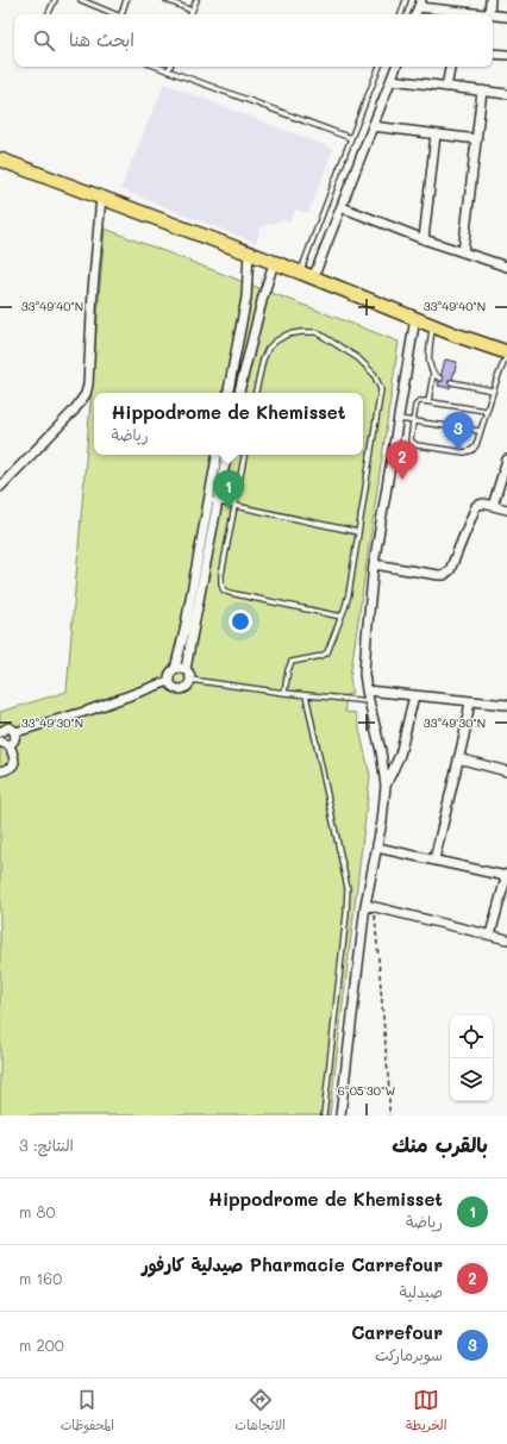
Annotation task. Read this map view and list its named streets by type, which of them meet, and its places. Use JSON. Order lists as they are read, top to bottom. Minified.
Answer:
{"page":{"search":"ابحث هنا","popup":["Hippodrome de Khemisset","رياضة"],"pins":["3","2","1"],"heading":["بالقرب منك","النتائج: 3"],"list":[{"mark":"1","name":"Hippodrome de Khemisset","note":"رياضة","value":"80 m"},{"mark":"2","name":"Pharmacie Carrefour صيدلية كارفور","note":"صيدلية","value":"160 m"},{"mark":"3","name":"Carrefour","note":"سوبرماركت","value":"200 m"}],"nav":["الخريطة","الاتجاهات","المحفوظات"]},"coordinates":["33°49'40\"N","33°49'30\"N","6°05'30\"W"]}
